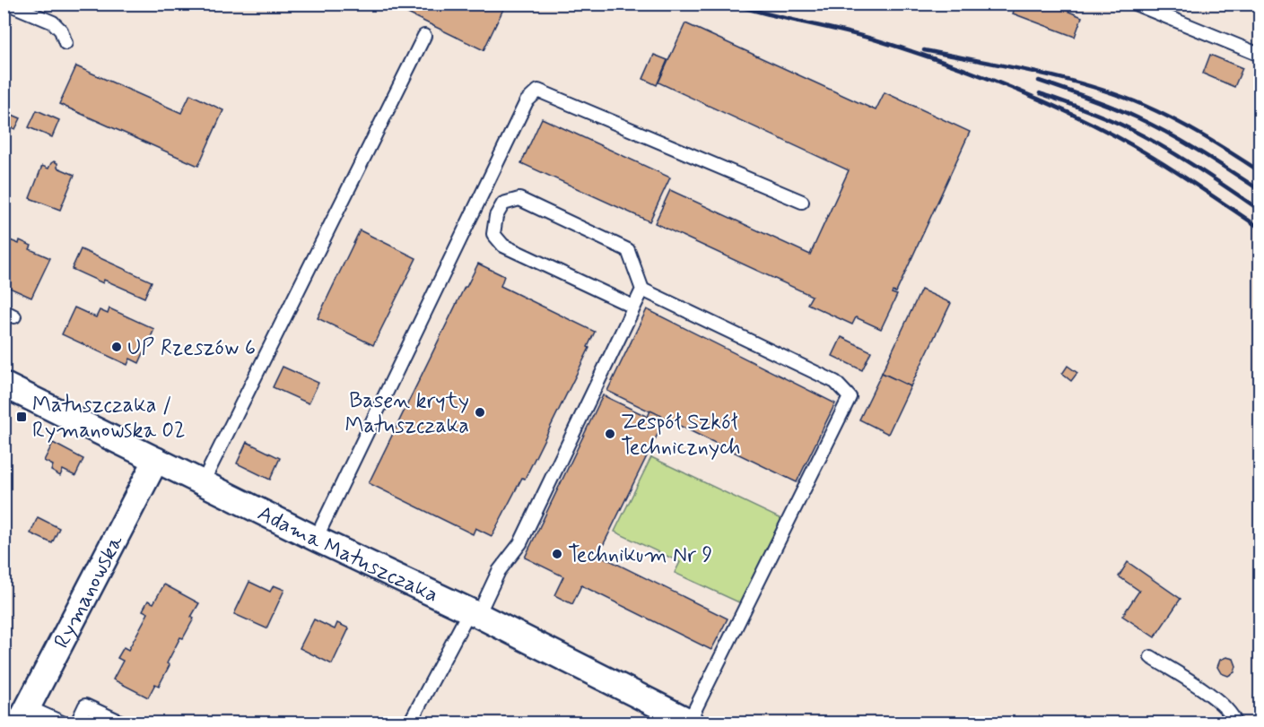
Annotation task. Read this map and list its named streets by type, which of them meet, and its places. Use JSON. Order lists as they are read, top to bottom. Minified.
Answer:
{"streets":{"street":["Adama Matuszczaka","Rymanowska"]},"crossings":[["Adama Matuszczaka","Rymanowska"]],"places":{"other":["UP Rzeszów 6","Basen kryty Matuszczaka","Zespół Szkół Technicznych","Technikum Nr 9"],"transit":["Matuszczaka / Rymanowska 02"]}}
